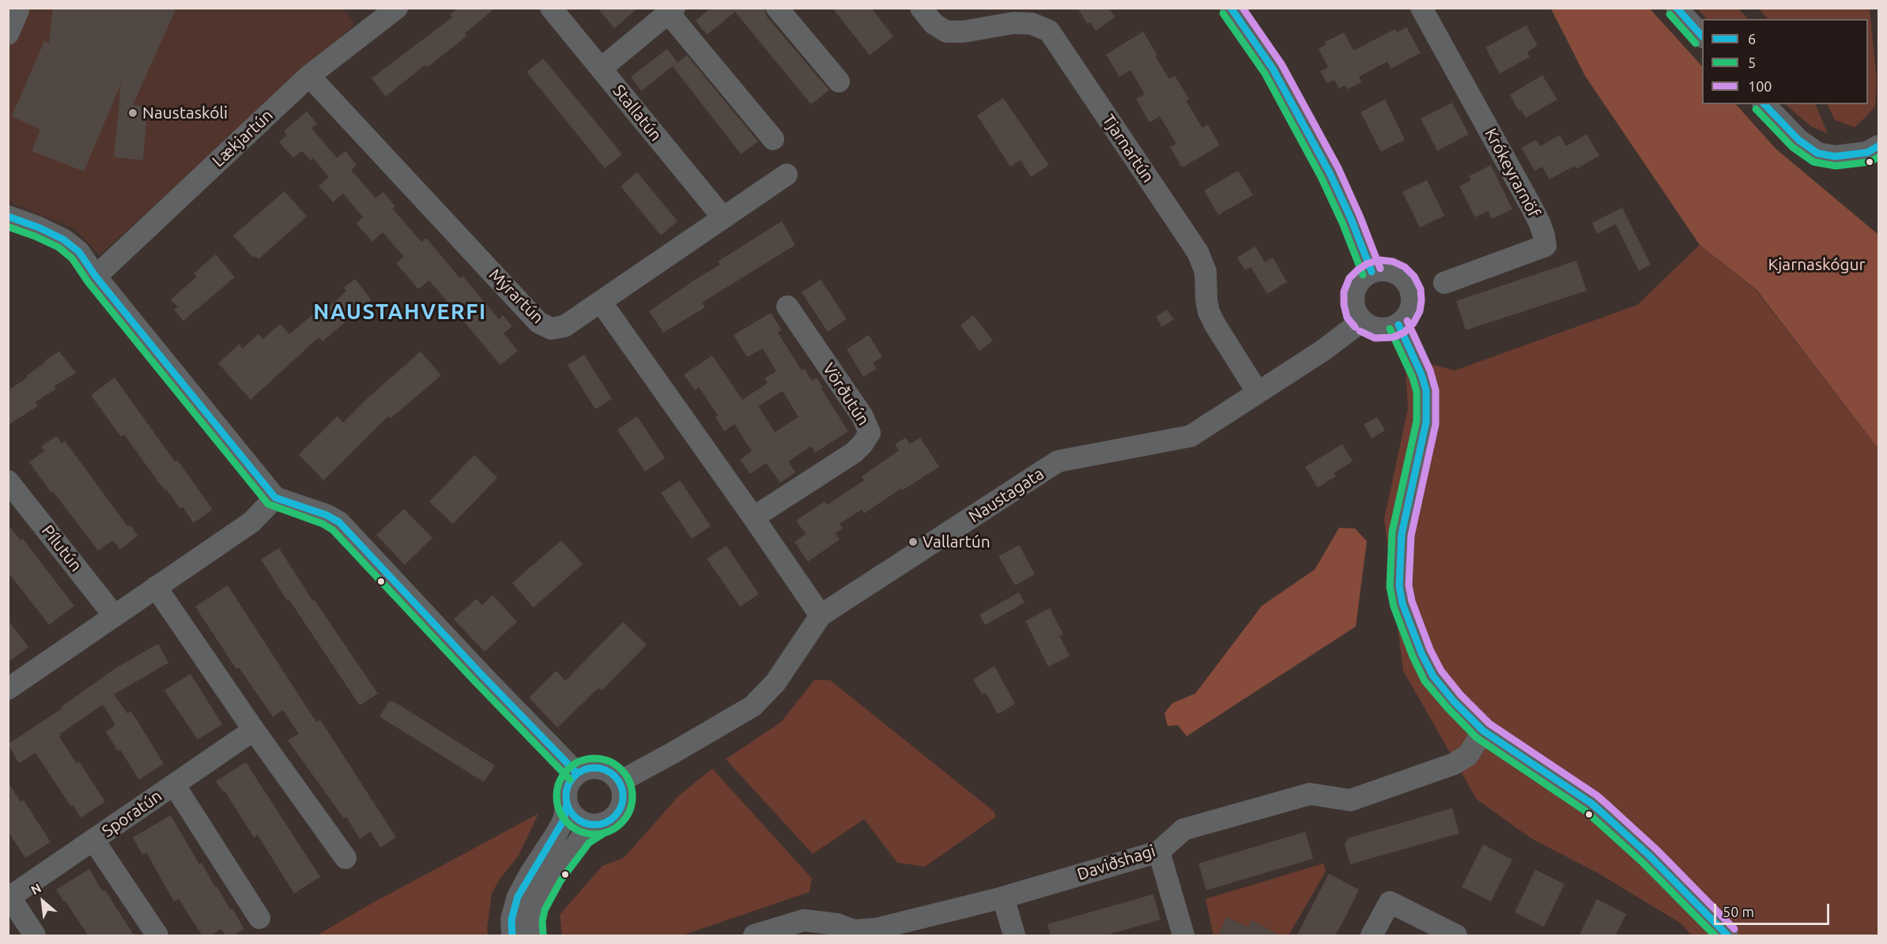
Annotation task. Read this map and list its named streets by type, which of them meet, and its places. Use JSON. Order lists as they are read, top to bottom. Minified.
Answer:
{"streets":{"street":["Stallatún","Lækjartún","Tjarnartún","Krókeyrarnöf","Mýrartún","Vörðutún","Naustagata","Pílutún","Sporatún","Daviðshagi"]},"crossings":[["Stallatún","Mýrartún"],["Lækjartún","Mýrartún"],["Tjarnartún","Naustagata"]],"districts":["NAUSTAHVERFI"],"parks":["Kjarnaskógur"],"places":["Naustaskóli","Vallartún"],"lines":["transit line 6","transit line 100","transit line 5"],"legend":["6","5","100"],"scale_bar":"50 m","north":"top left"}
